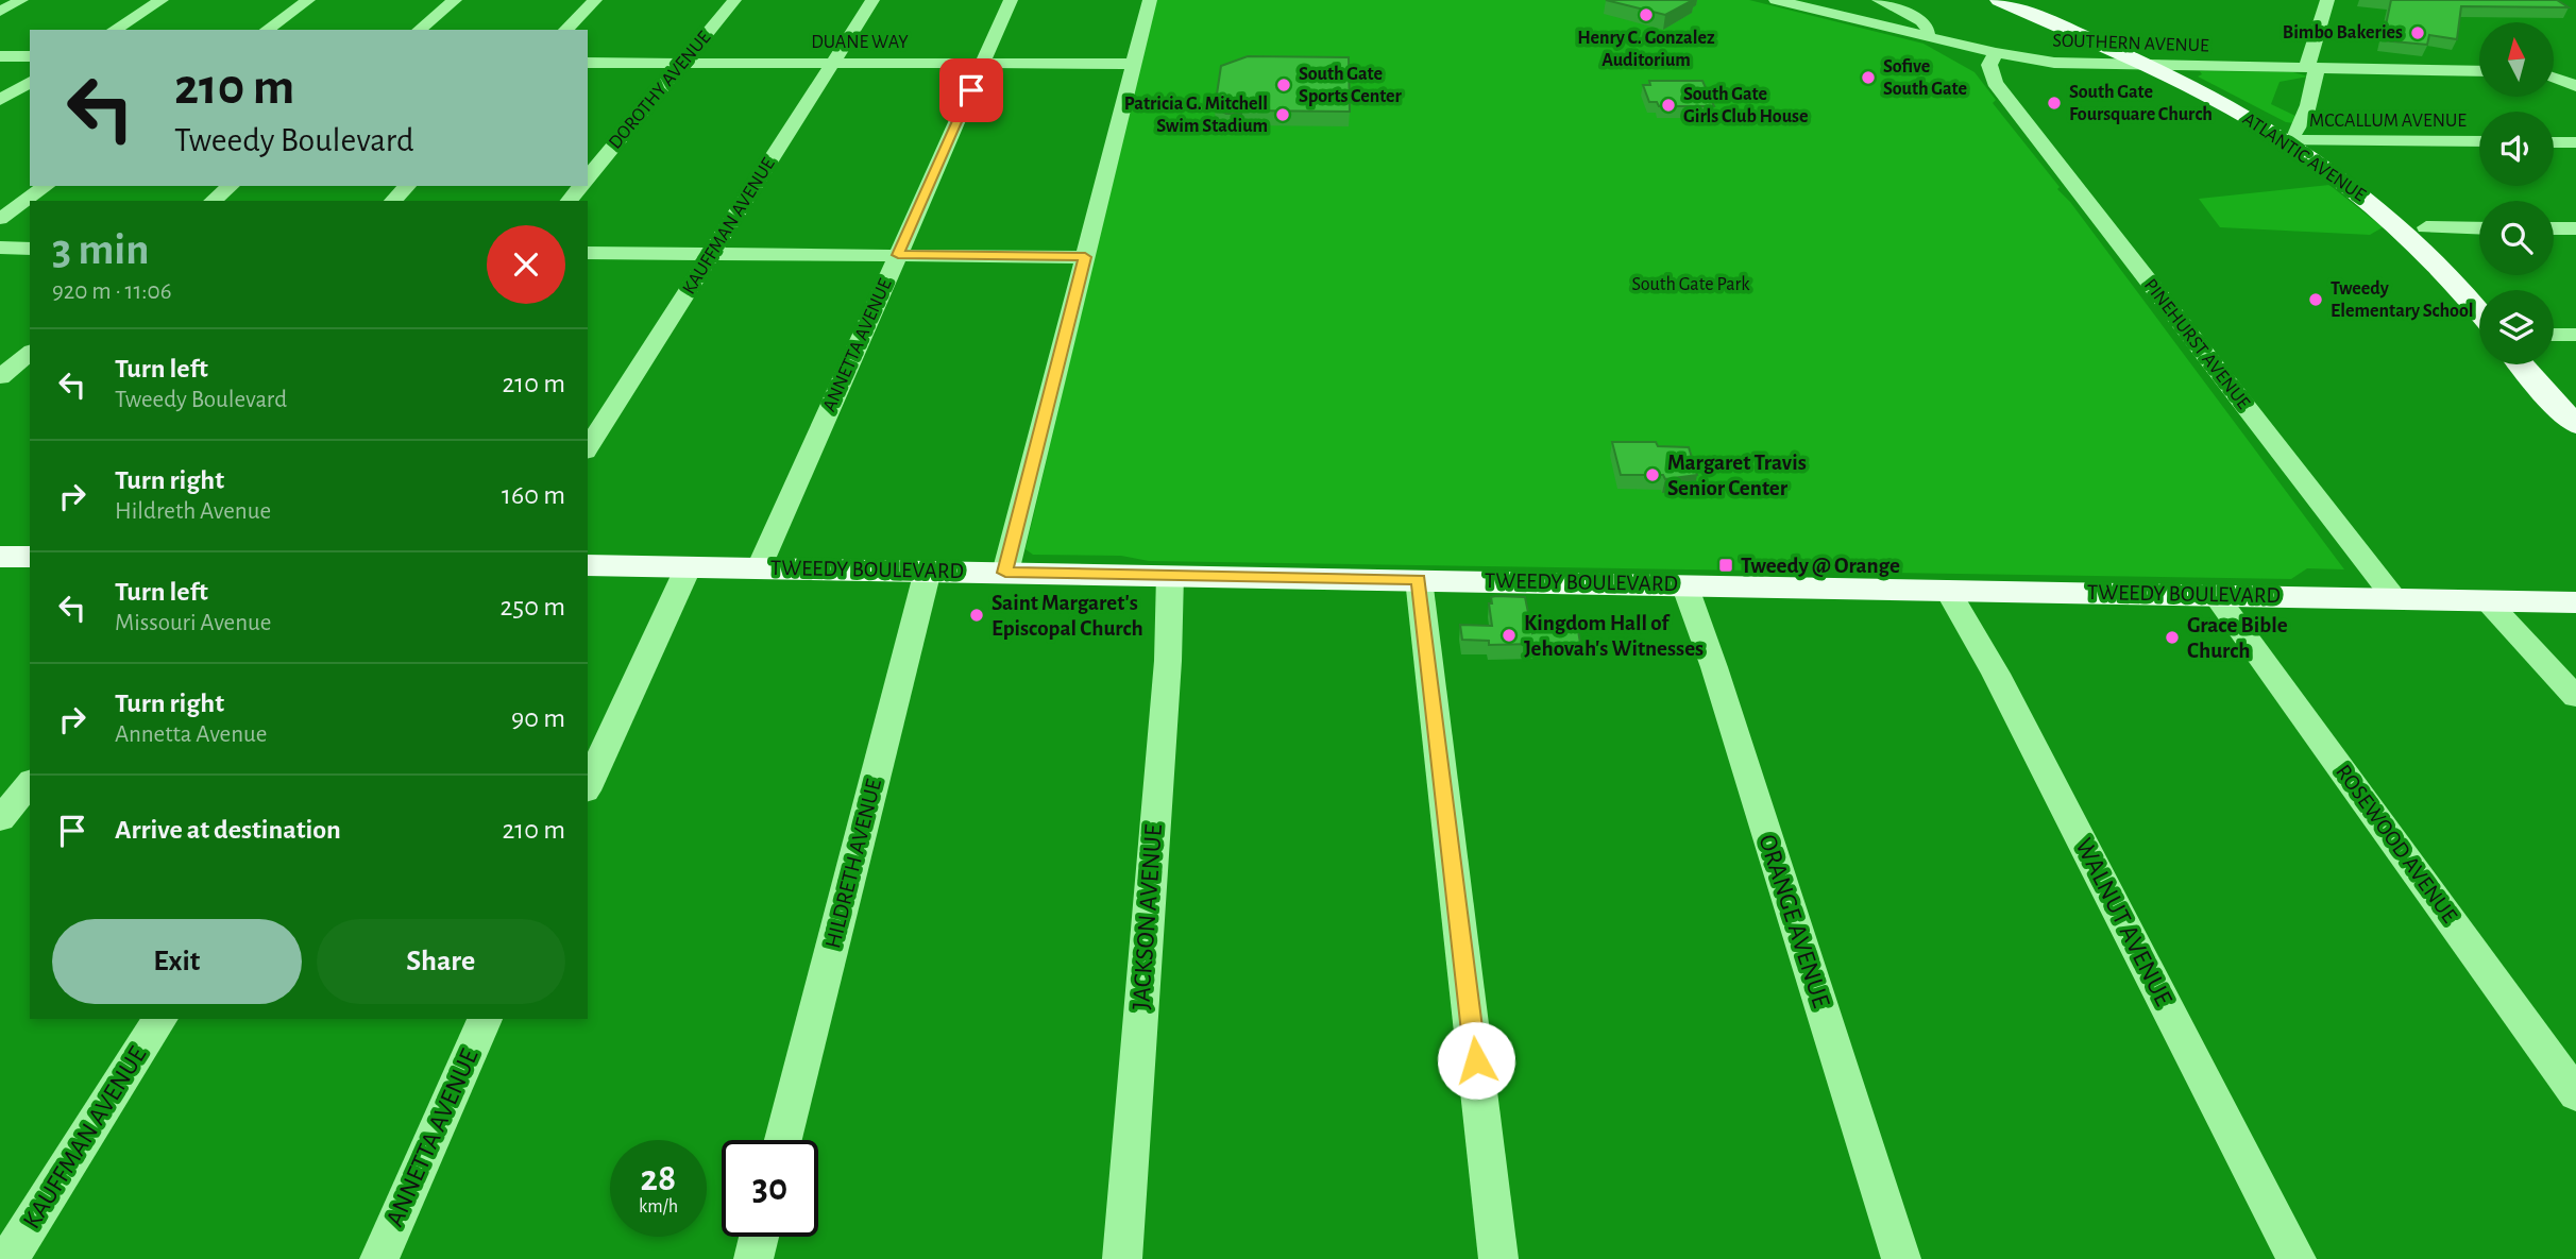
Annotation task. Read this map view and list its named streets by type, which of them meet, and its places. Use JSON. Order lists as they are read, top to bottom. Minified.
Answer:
{"streets":{"main road":["ATLANTIC AVENUE","TWEEDY BOULEVARD"],"street":["DUANE WAY","SOUTHERN AVENUE","DOROTHY AVENUE","MCCALLUM AVENUE","KAUFFMAN AVENUE","PINEHURST AVENUE","ANNETTA AVENUE","ROSEWOOD AVENUE","HILDRETH AVENUE","JACKSON AVENUE","ORANGE AVENUE","WALNUT AVENUE"]},"crossings":[["DUANE WAY","DOROTHY AVENUE"],["DUANE WAY","KAUFFMAN AVENUE"],["DUANE WAY","ANNETTA AVENUE"],["SOUTHERN AVENUE","ATLANTIC AVENUE"],["SOUTHERN AVENUE","PINEHURST AVENUE"],["MCCALLUM AVENUE","ATLANTIC AVENUE"],["PINEHURST AVENUE","TWEEDY BOULEVARD"],["ANNETTA AVENUE","TWEEDY BOULEVARD"],["TWEEDY BOULEVARD","ROSEWOOD AVENUE"],["TWEEDY BOULEVARD","HILDRETH AVENUE"],["TWEEDY BOULEVARD","JACKSON AVENUE"],["TWEEDY BOULEVARD","ORANGE AVENUE"],["TWEEDY BOULEVARD","WALNUT AVENUE"]],"parks":["South Gate Park"],"places":{"other":["Henry C. Gonzalez Auditorium","Bimbo Bakeries","Sofive South Gate","South Gate Sports Center","South Gate Foursquare Church","South Gate Girls Club House","Patricia G. Mitchell Swim Stadium","Tweedy Elementary School","Margaret Travis Senior Center","Saint Margaret's Episcopal Church","Kingdom Hall of Jehovah's Witnesses","Grace Bible Church"],"transit":["Tweedy @ Orange"]},"north":"top","page":{"turn":["210 m","Tweedy Boulevard"],"heading":["3 min","920 m · 11:06"],"list":[{"name":"Turn left","note":"Tweedy Boulevard","value":"210 m"},{"name":"Turn right","note":"Hildreth Avenue","value":"160 m"},{"name":"Turn left","note":"Missouri Avenue","value":"250 m"},{"name":"Turn right","note":"Annetta Avenue","value":"90 m"},{"name":"Arrive at destination","value":"210 m"}],"buttons":["Exit","Share"],"speed":"28 km/h","limit":"30"}}
